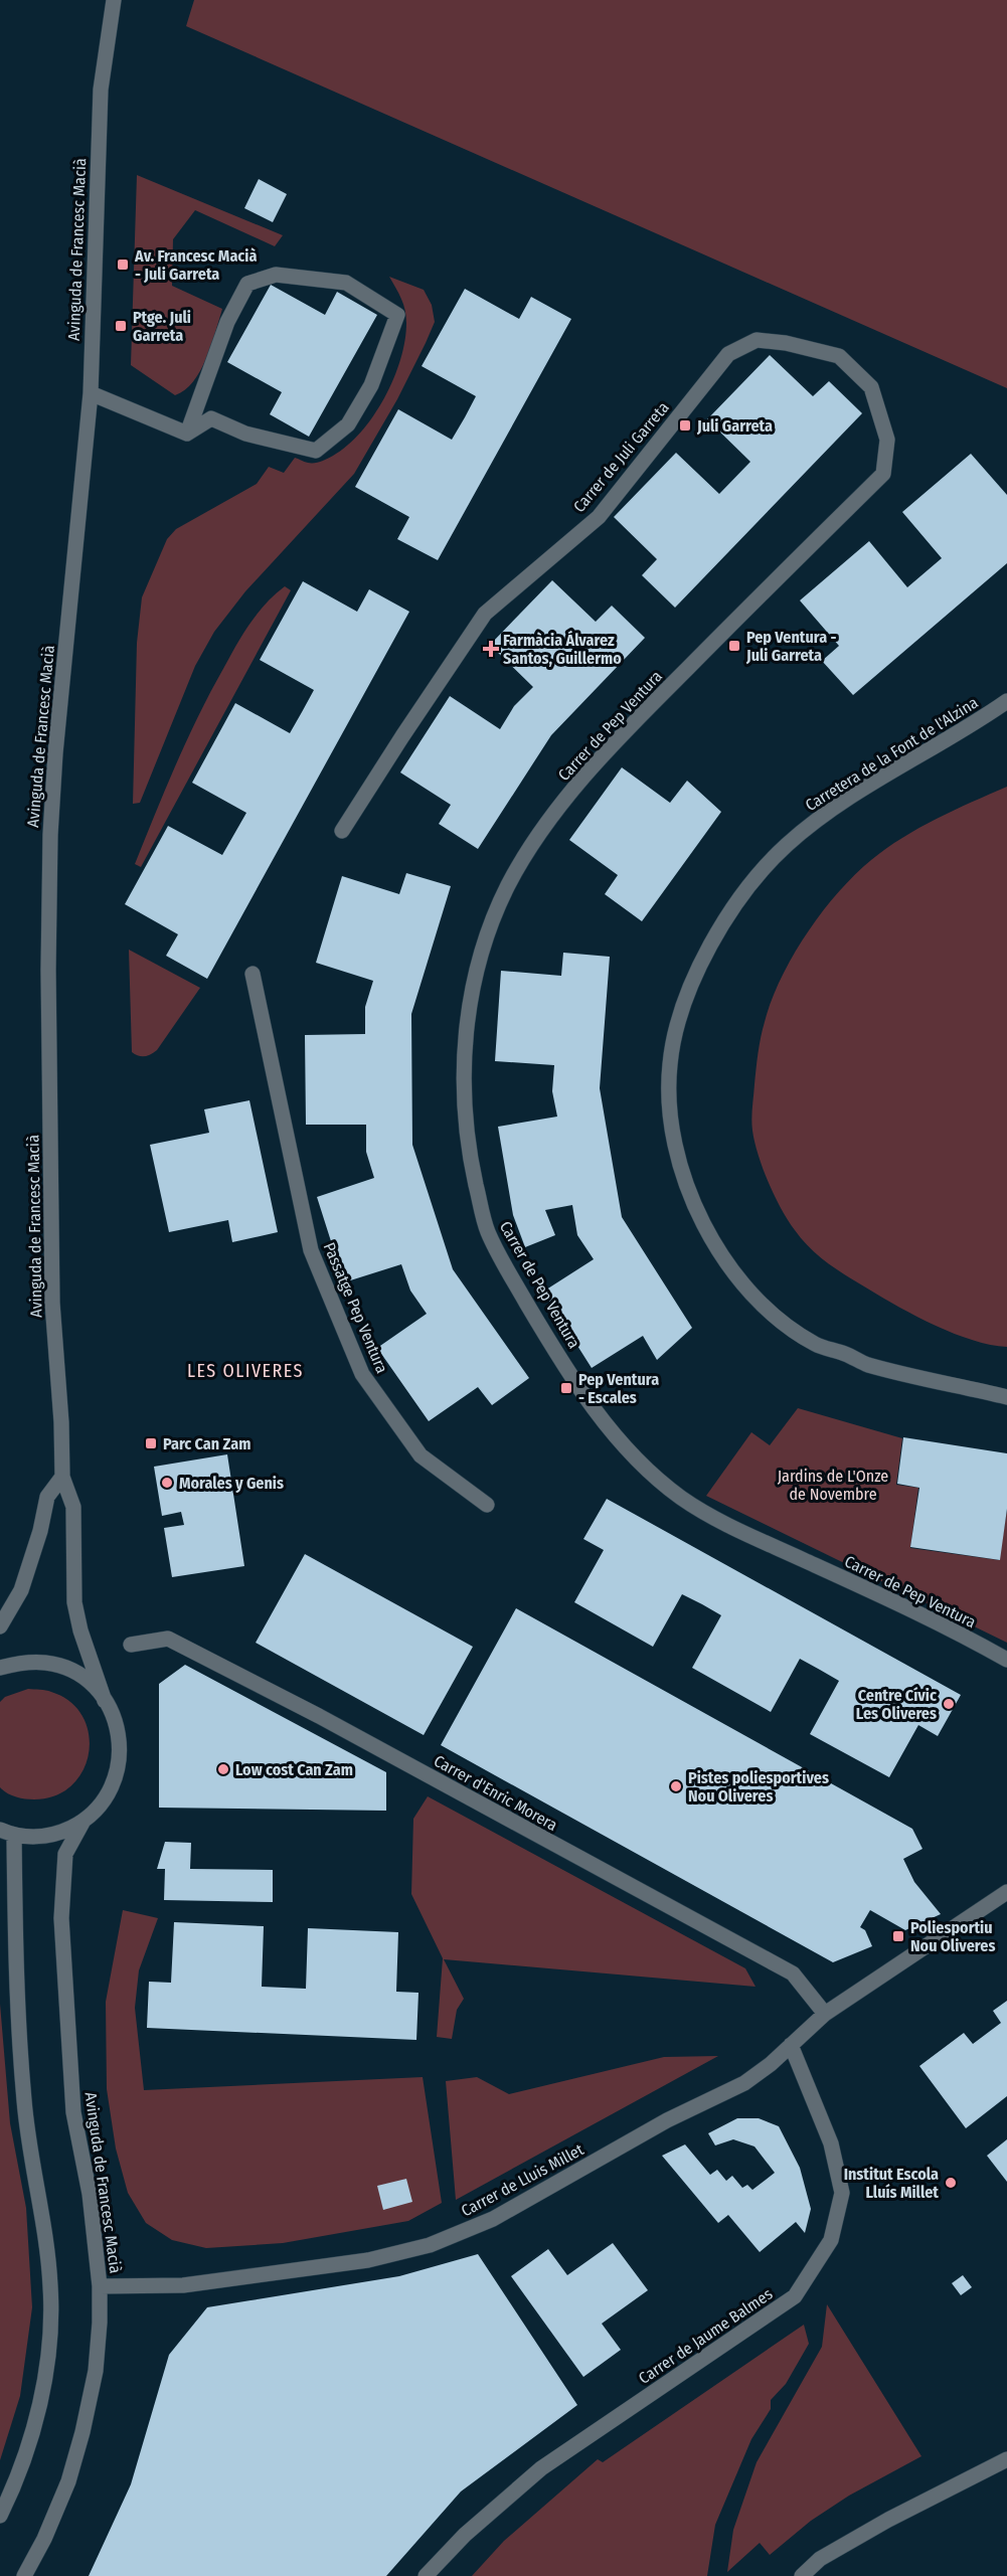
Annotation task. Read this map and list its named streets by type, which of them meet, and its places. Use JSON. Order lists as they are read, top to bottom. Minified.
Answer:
{"streets":{"street":["Avinguda de Francesc Macià","Carrer de Juli Garreta","Carrer de Pep Ventura","Carretera de la Font de l'Alzina","Passatge Pep Ventura","Carrer d'Enric Morera","Carrer de Lluis Millet","Carrer de Jaume Balmes"]},"crossings":[["Avinguda de Francesc Macià","Carrer de Lluis Millet"],["Carrer de Juli Garreta","Carrer de Pep Ventura"],["Carrer de Lluis Millet","Carrer de Jaume Balmes"]],"districts":["LES OLIVERES"],"parks":["Jardins de L'Onze de Novembre"],"places":{"transit":["Av. Francesc Macià - Juli Garreta","Ptge. Juli Garreta","Juli Garreta","Pep Ventura - Juli Garreta","Pep Ventura - Escales","Parc Can Zam","Poliesportiu Nou Oliveres"],"health":["Farmàcia Álvarez Santos, Guillermo"],"other":["Morales y Genis","Centre Cívic Les Oliveres","Low cost Can Zam","Pistes poliesportives Nou Oliveres","Institut Escola Lluís Millet"]}}
